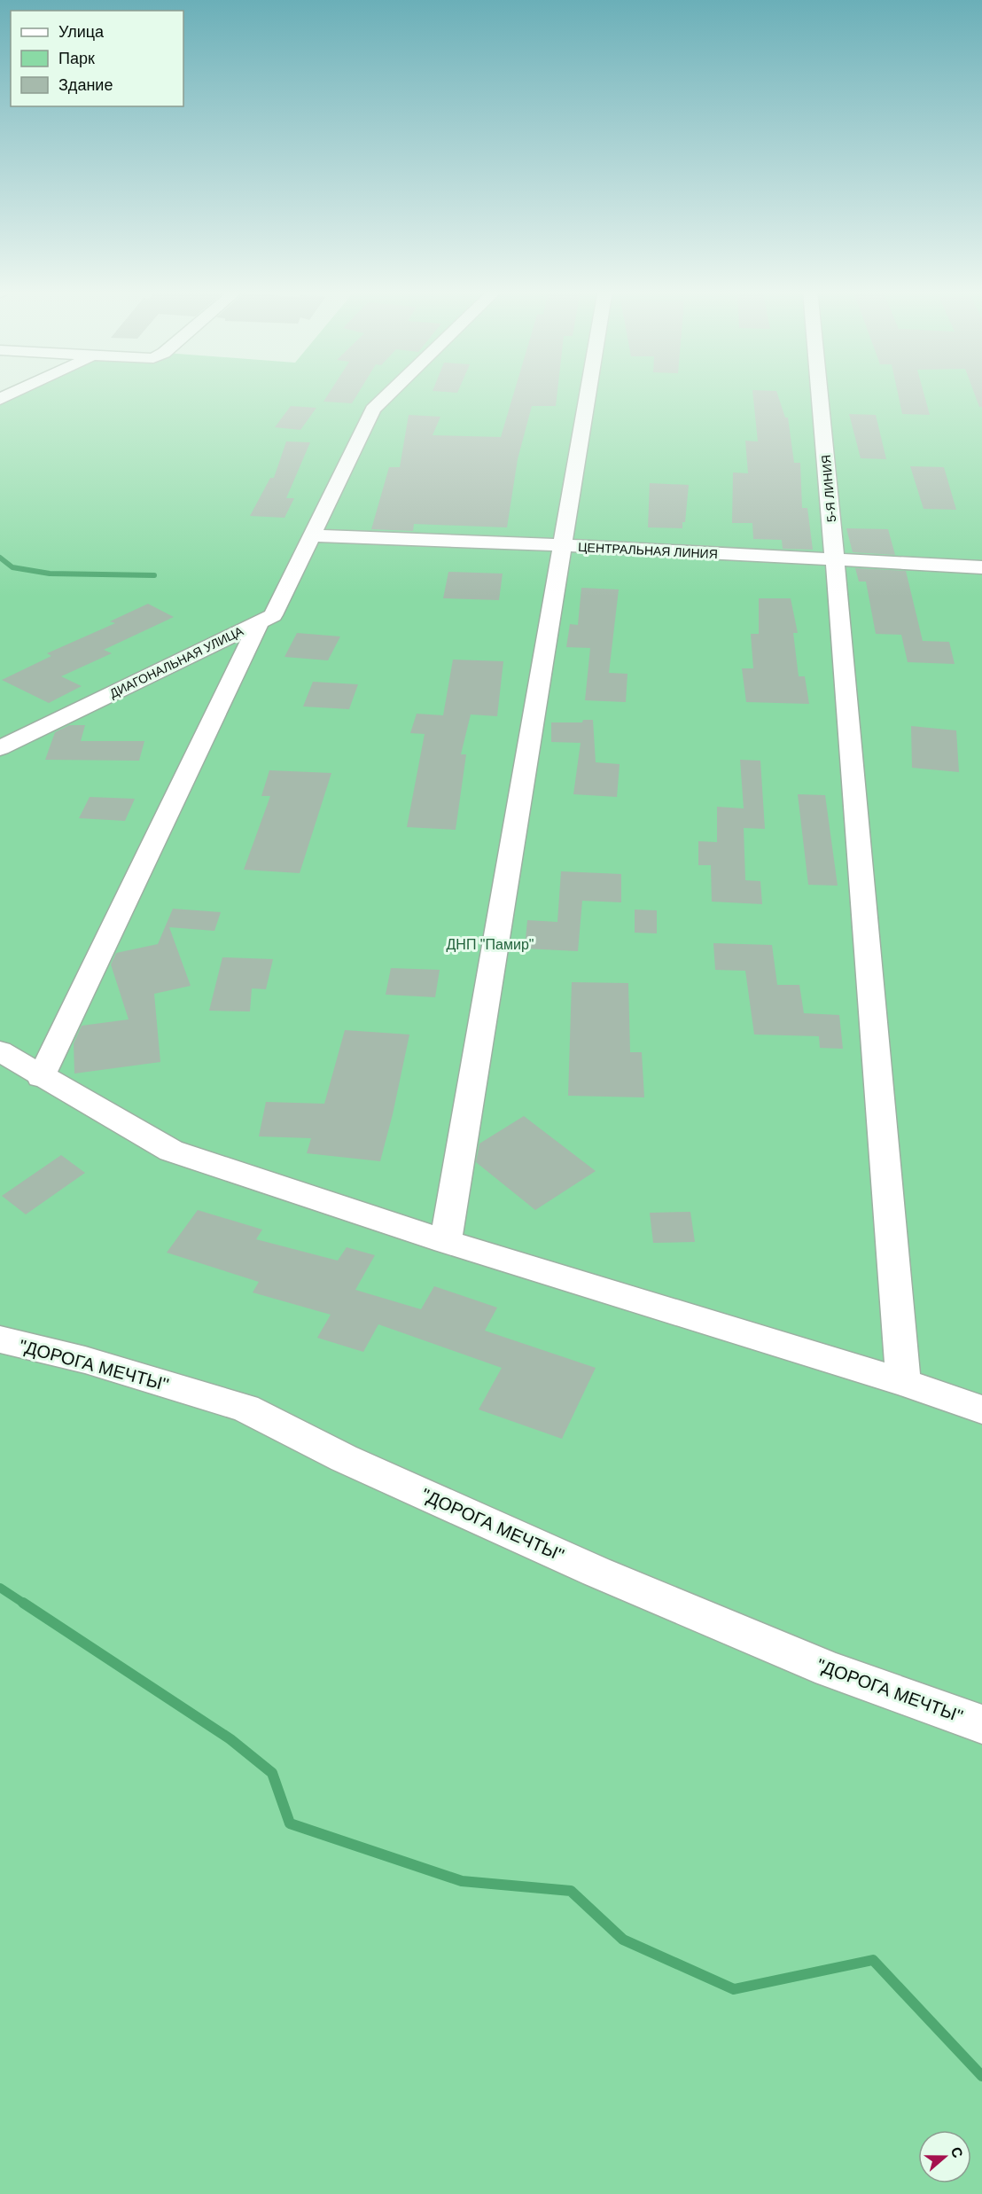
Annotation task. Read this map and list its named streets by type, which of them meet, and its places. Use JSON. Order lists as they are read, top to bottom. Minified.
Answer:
{"streets":{"street":["5-Я ЛИНИЯ","ЦЕНТРАЛЬНАЯ ЛИНИЯ","ДИАГОНАЛЬНАЯ УЛИЦА","\"ДОРОГА МЕЧТЫ''"]},"crossings":[["5-Я ЛИНИЯ","ЦЕНТРАЛЬНАЯ ЛИНИЯ"],["ЦЕНТРАЛЬНАЯ ЛИНИЯ","ДИАГОНАЛЬНАЯ УЛИЦА"]],"parks":["ДНП \"Памир\""],"legend":["Улица","Парк","Здание"],"north":"right"}
